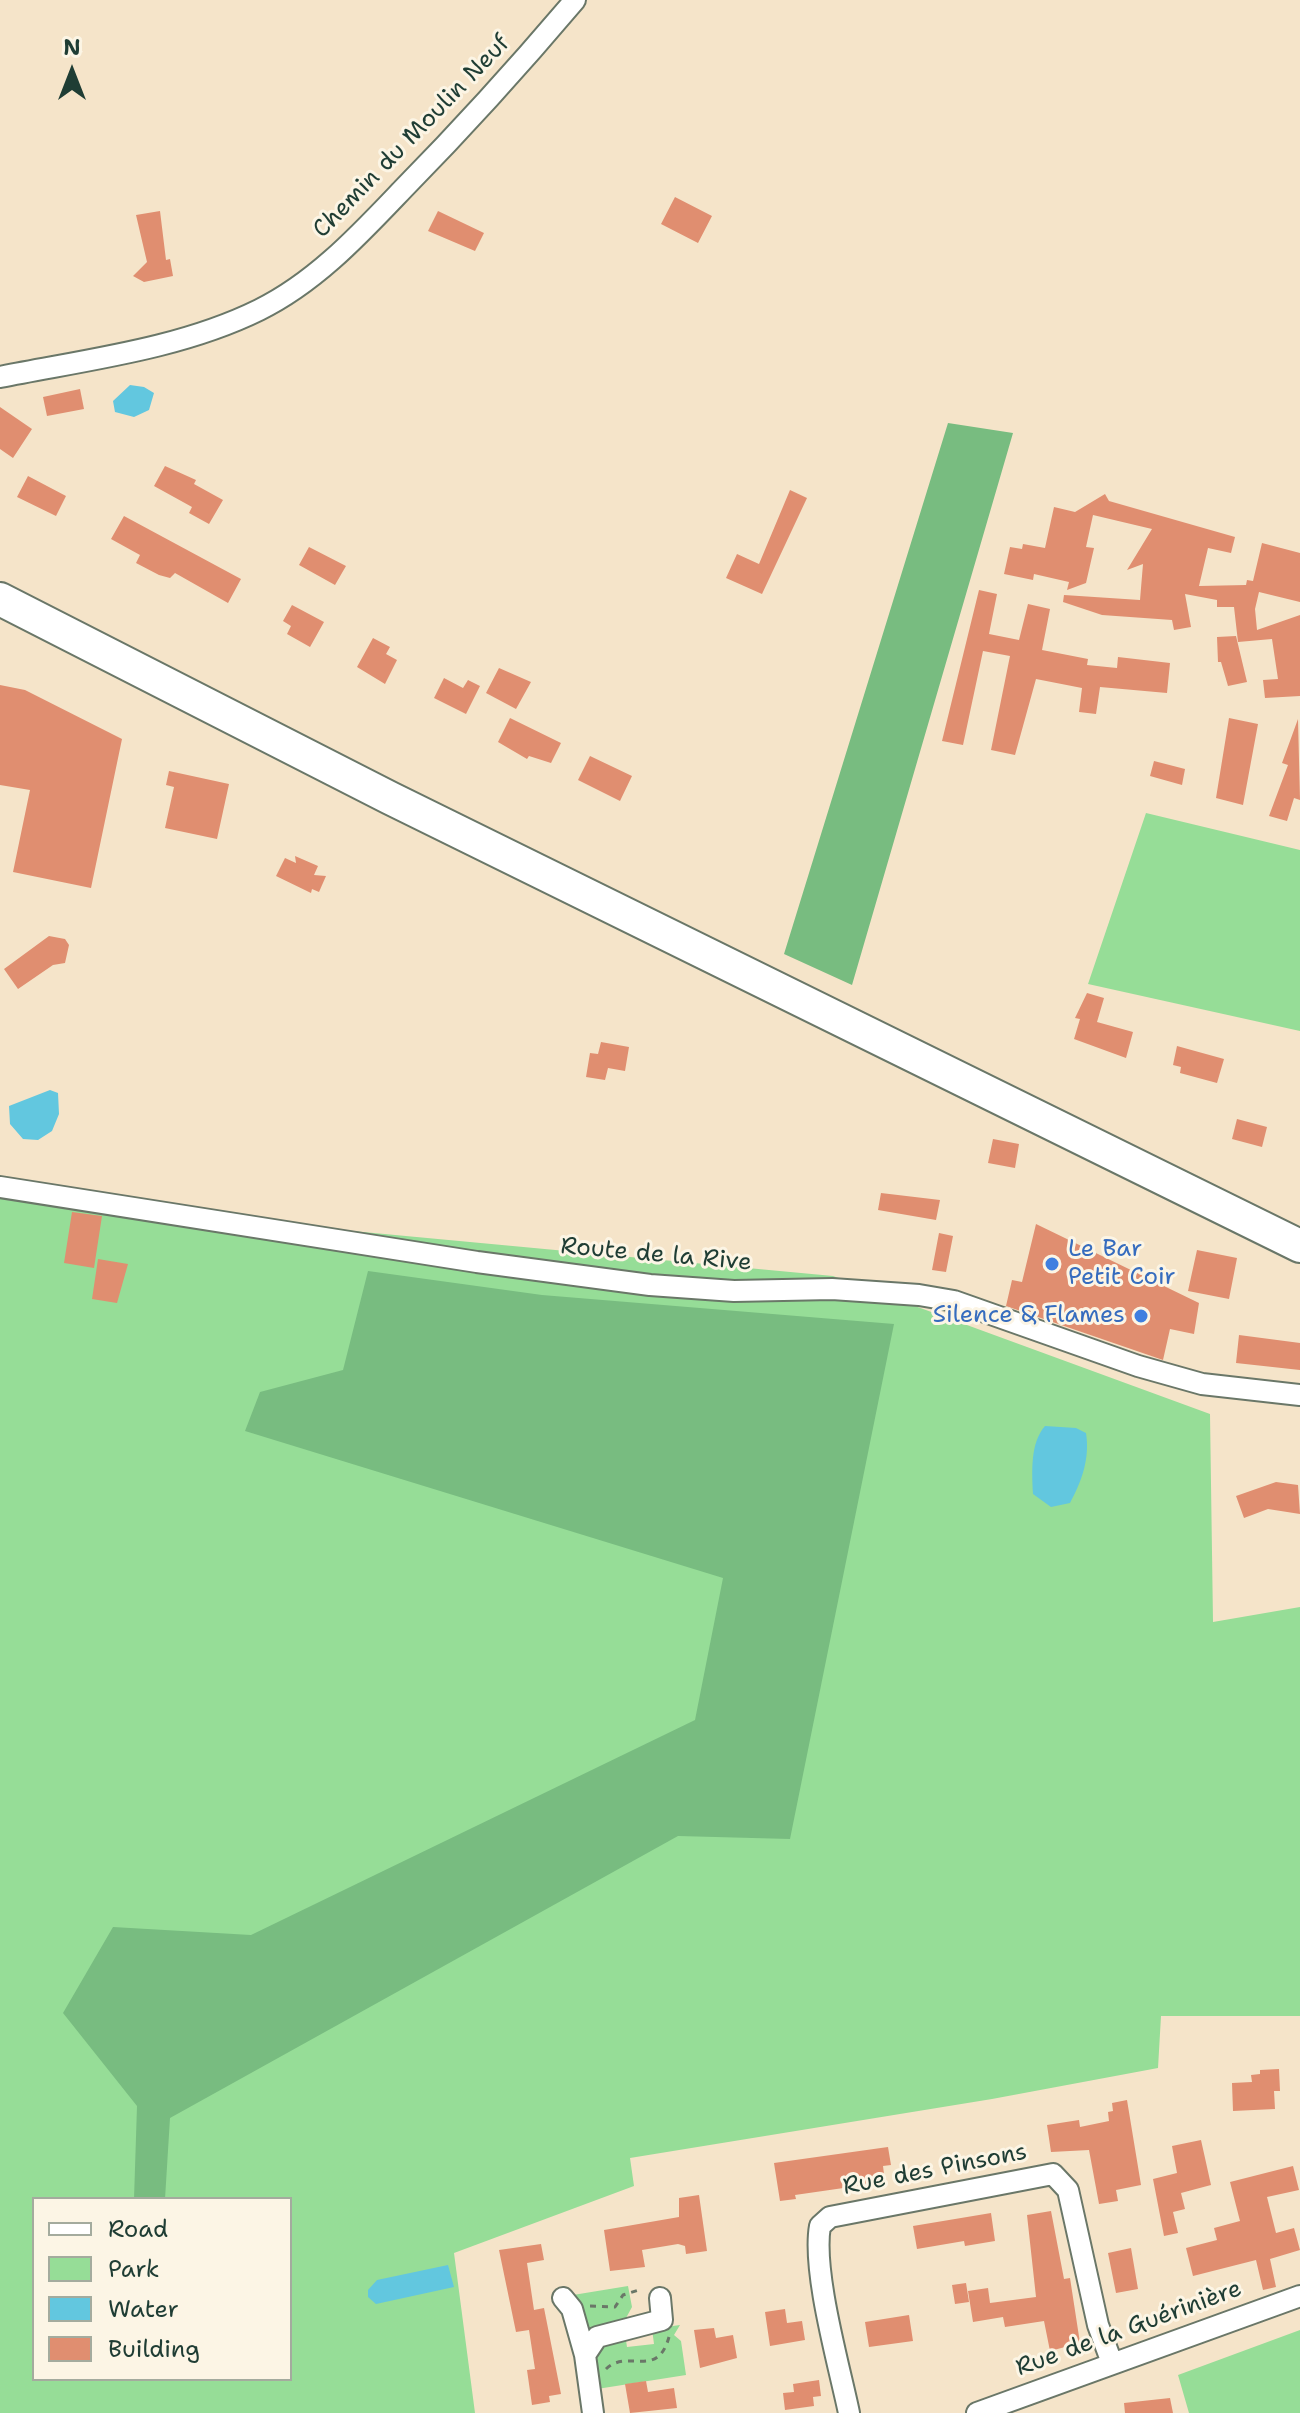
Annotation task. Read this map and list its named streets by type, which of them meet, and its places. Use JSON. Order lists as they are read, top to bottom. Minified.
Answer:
{"streets":{"street":["Chemin du Moulin Neuf","Route de la Rive","Rue des Pinsons","Rue de la Guérinière"]},"crossings":[["Rue des Pinsons","Rue de la Guérinière"]],"places":["Le Bar Petit Coir","Silence & Flames"],"legend":["Road","Park","Water","Building"],"north":"top"}
